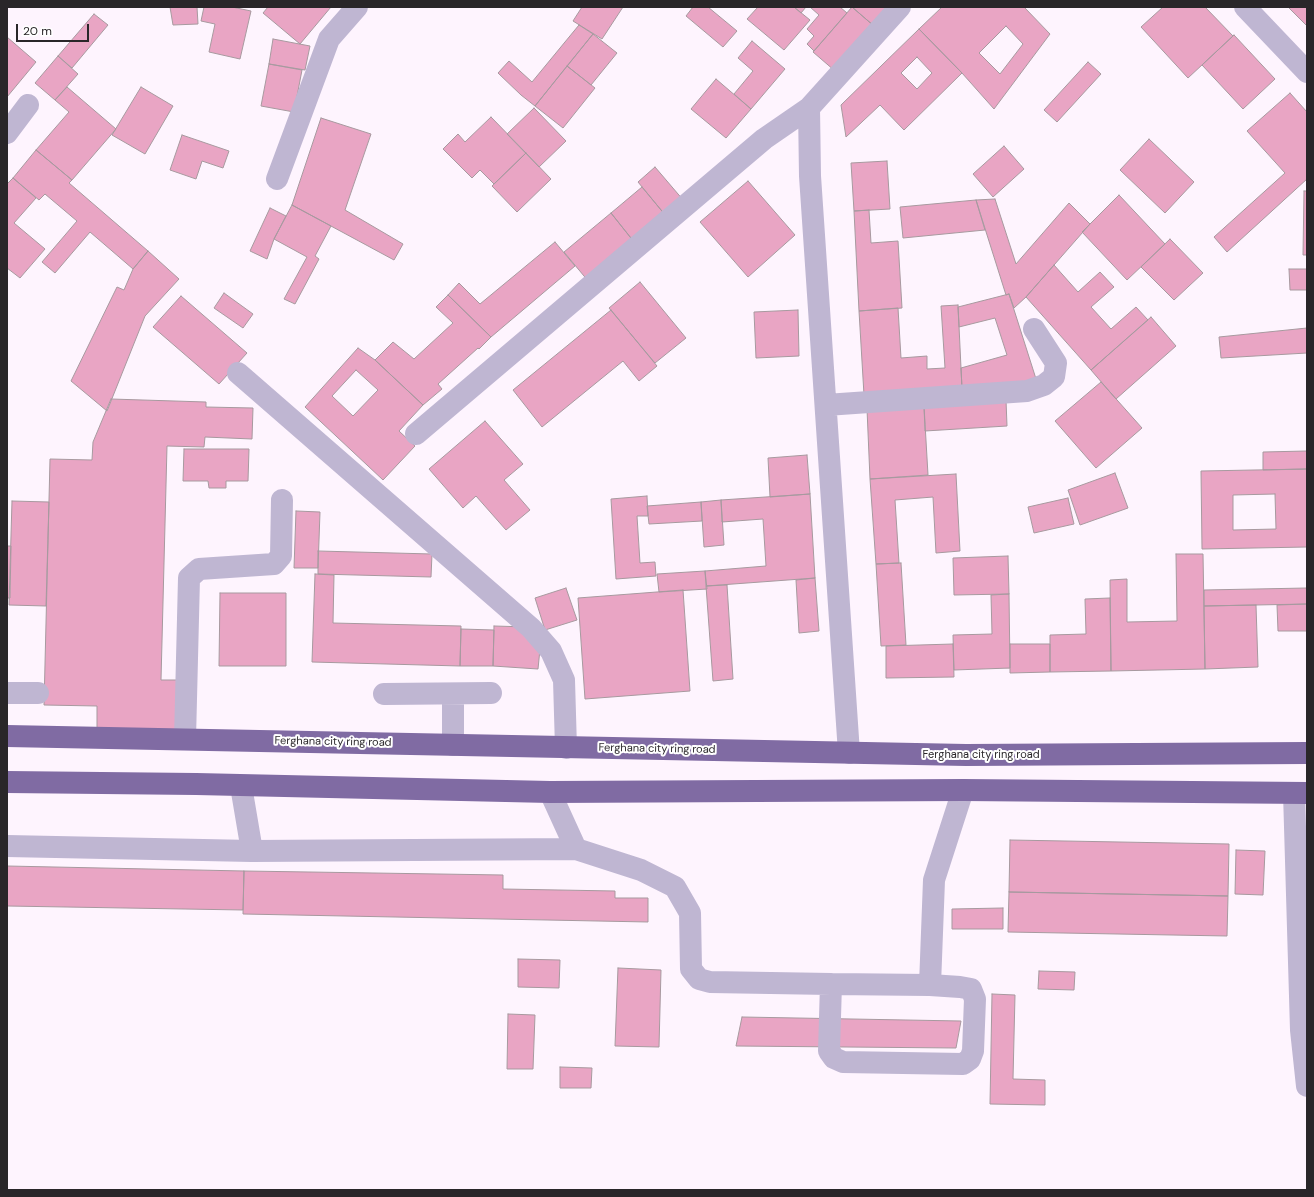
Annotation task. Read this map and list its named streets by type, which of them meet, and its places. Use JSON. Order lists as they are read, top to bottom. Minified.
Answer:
{"streets":{"highway":["Ferghana city ring road"]},"scale_bar":"20 m"}
